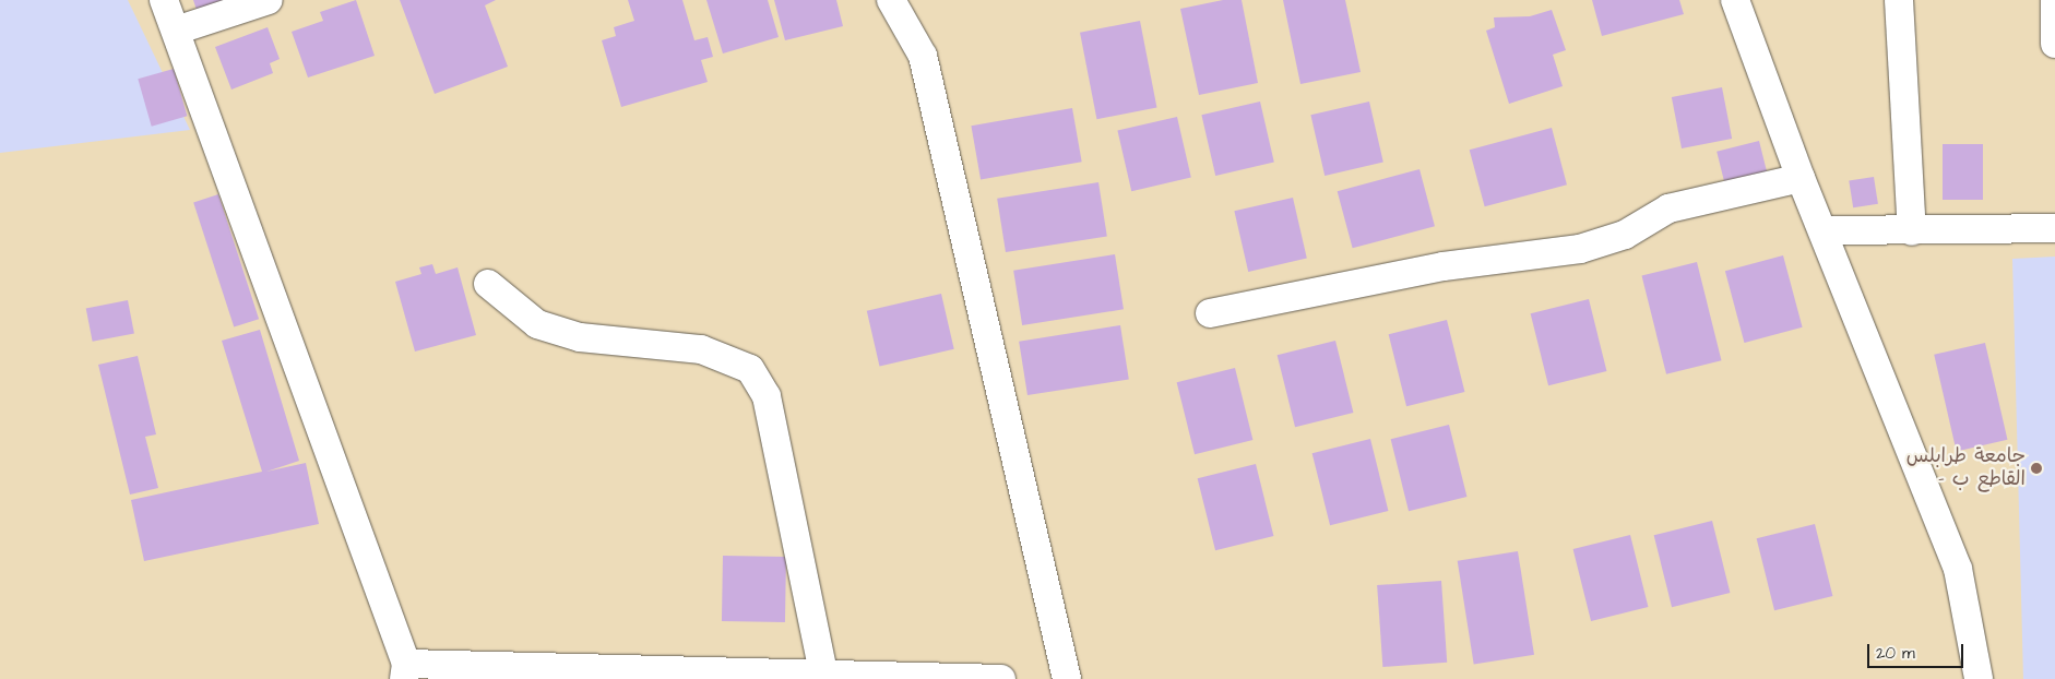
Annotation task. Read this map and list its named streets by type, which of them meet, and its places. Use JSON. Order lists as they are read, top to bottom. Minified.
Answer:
{"places":["جامعة طرابلس - القاطع ب"],"scale_bar":"20 m"}
